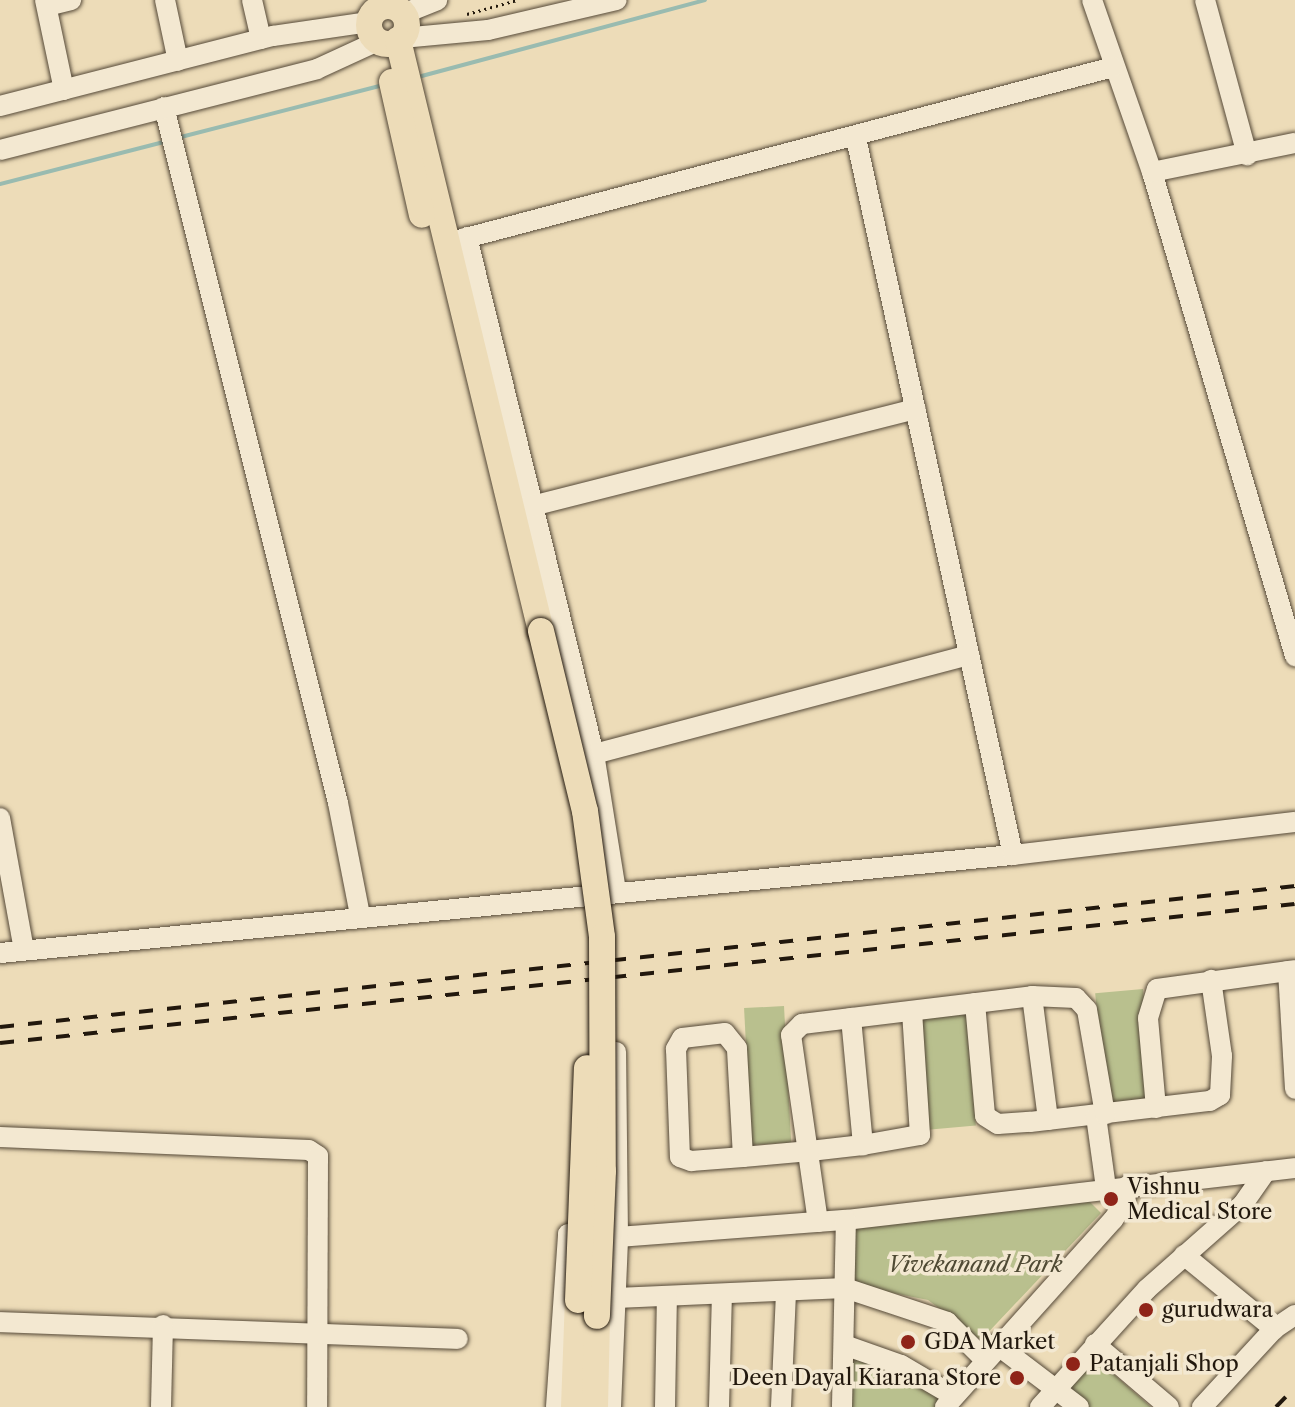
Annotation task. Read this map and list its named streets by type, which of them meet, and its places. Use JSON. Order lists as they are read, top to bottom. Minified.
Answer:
{"parks":["Vivekanand Park"],"places":["Vishnu Medical Store","gurudwara","GDA Market","Patanjali Shop","Deen Dayal Kiarana Store"]}
